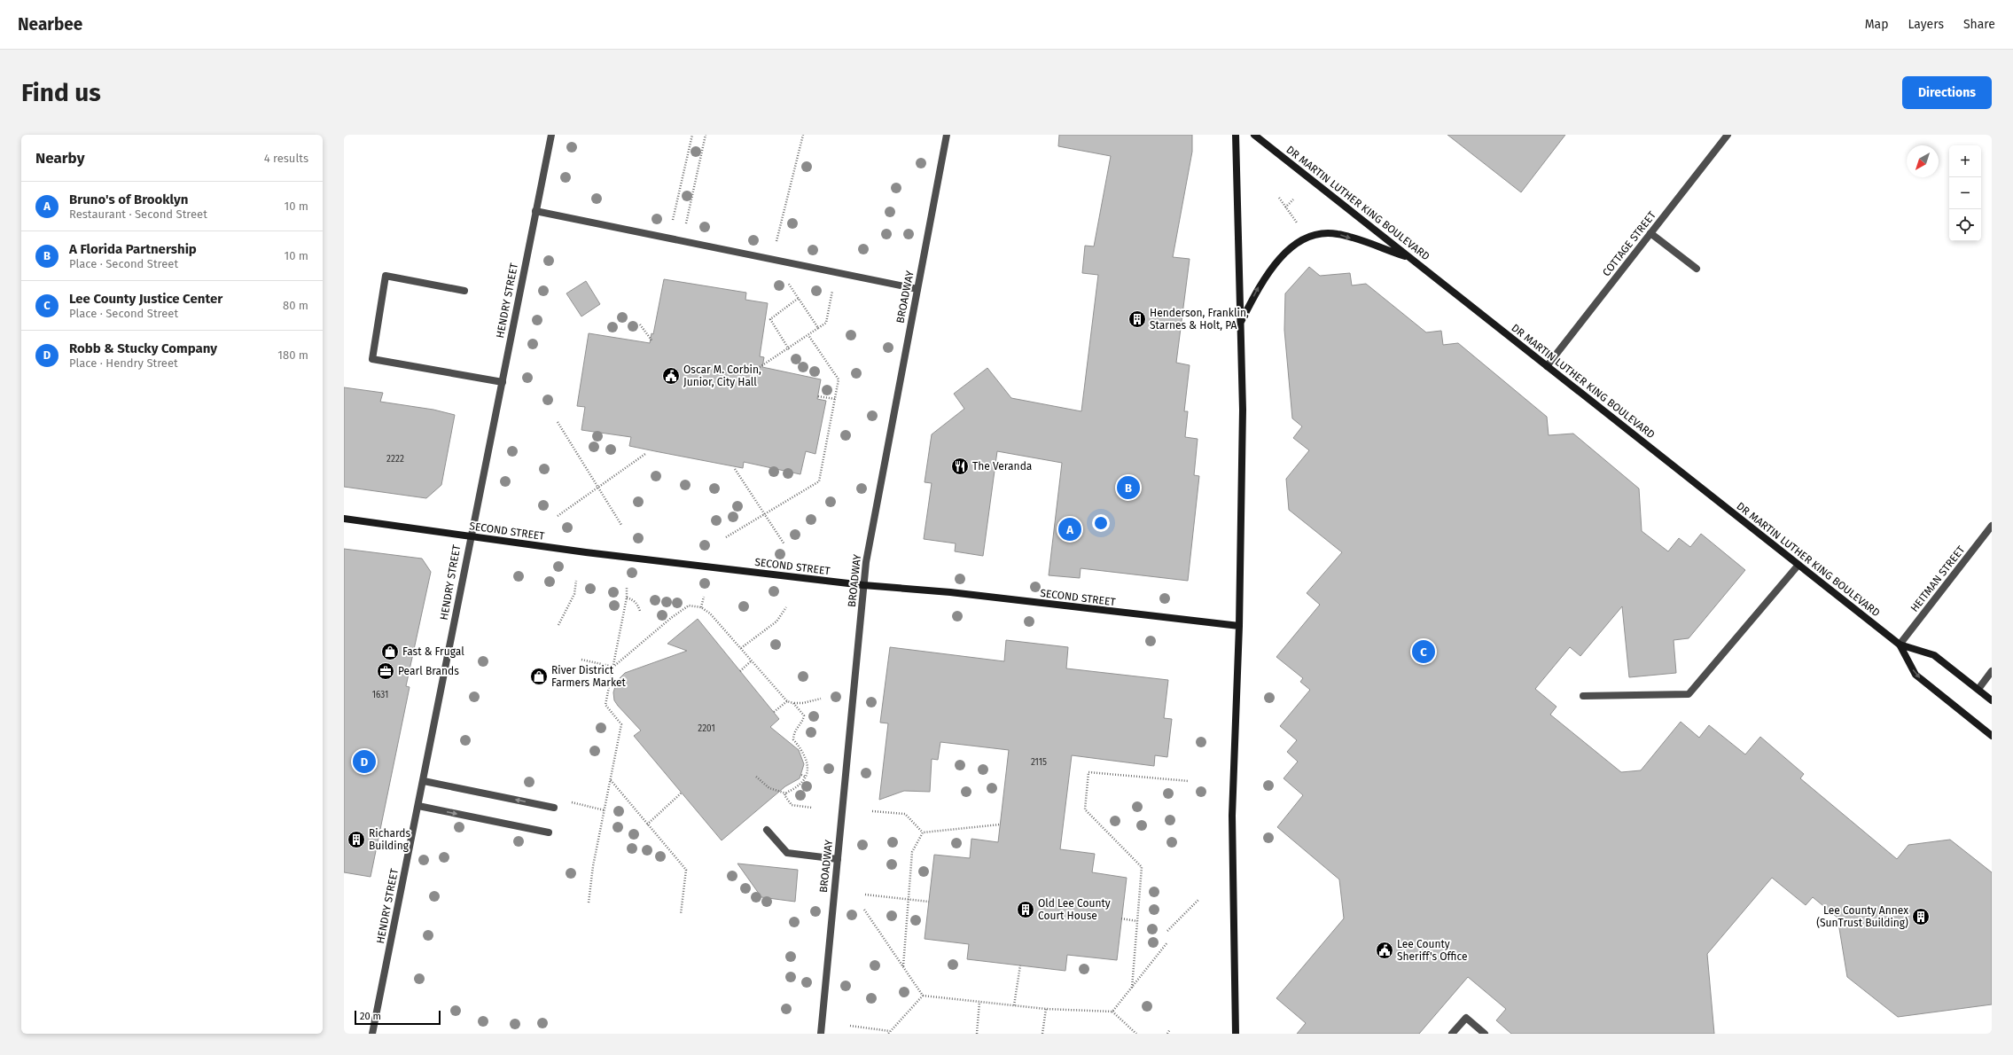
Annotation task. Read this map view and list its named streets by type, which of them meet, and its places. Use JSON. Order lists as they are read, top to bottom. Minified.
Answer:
{"streets":{"main road":["DR MARTIN LUTHER KING BOULEVARD","SECOND STREET"],"street":["COTTAGE STREET","BROADWAY","HENDRY STREET","HEITMAN STREET"]},"crossings":[["DR MARTIN LUTHER KING BOULEVARD","COTTAGE STREET"],["DR MARTIN LUTHER KING BOULEVARD","HEITMAN STREET"],["BROADWAY","SECOND STREET"],["HENDRY STREET","SECOND STREET"]],"places":{"building":["Henderson, Franklin, Starnes & Holt, PA","Richards Building","Old Lee County Court House","Lee County Annex (SunTrust Building)"],"public building":["Oscar M. Corbin, Junior, City Hall","Lee County Sheriff's Office"],"restaurant":["The Veranda"],"shop":["Fast & Frugal","River District Farmers Market"],"office":["Pearl Brands"]},"house_numbers":["2222","1631","2201","2115"],"scale_bar":"20 m","north":"bottom left","page":{"header":"Nearbee","nav":["Map","Layers","Share"],"buttons":"Directions","title":"Find us","heading":["Nearby","4 results"],"map_buttons":["+","−"],"list":[{"mark":"A","name":"Bruno's of Brooklyn","note":"Restaurant · Second Street","value":"10 m"},{"mark":"B","name":"A Florida Partnership","note":"Place · Second Street","value":"10 m"},{"mark":"C","name":"Lee County Justice Center","note":"Place · Second Street","value":"80 m"},{"mark":"D","name":"Robb & Stucky Company","note":"Place · Hendry Street","value":"180 m"}],"pins":["B","A","C","D"],"scale":"20 m"}}
